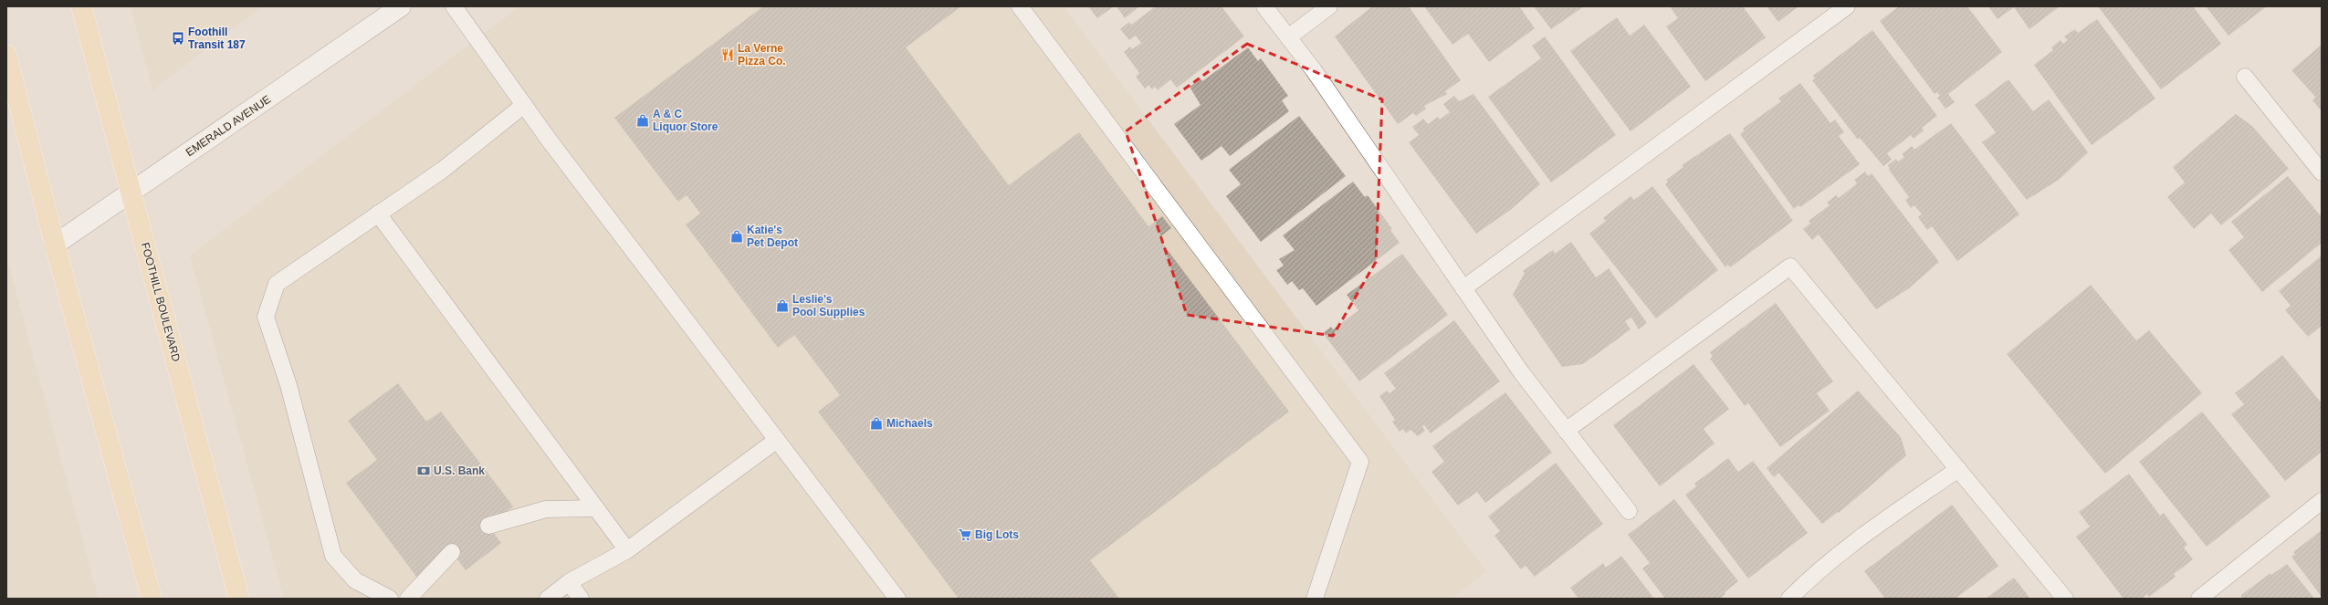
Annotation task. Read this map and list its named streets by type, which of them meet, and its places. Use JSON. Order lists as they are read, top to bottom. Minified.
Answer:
{"streets":{"main road":["FOOTHILL BOULEVARD"],"street":["EMERALD AVENUE"]},"crossings":[["EMERALD AVENUE","FOOTHILL BOULEVARD"]],"places":{"bus stop":["Foothill Transit 187"],"restaurant":["La Verne Pizza Co."],"shop":["A & C Liquor Store","Katie's Pet Depot","Leslie's Pool Supplies","Michaels"],"bank":["U.S. Bank"],"supermarket":["Big Lots"]}}
